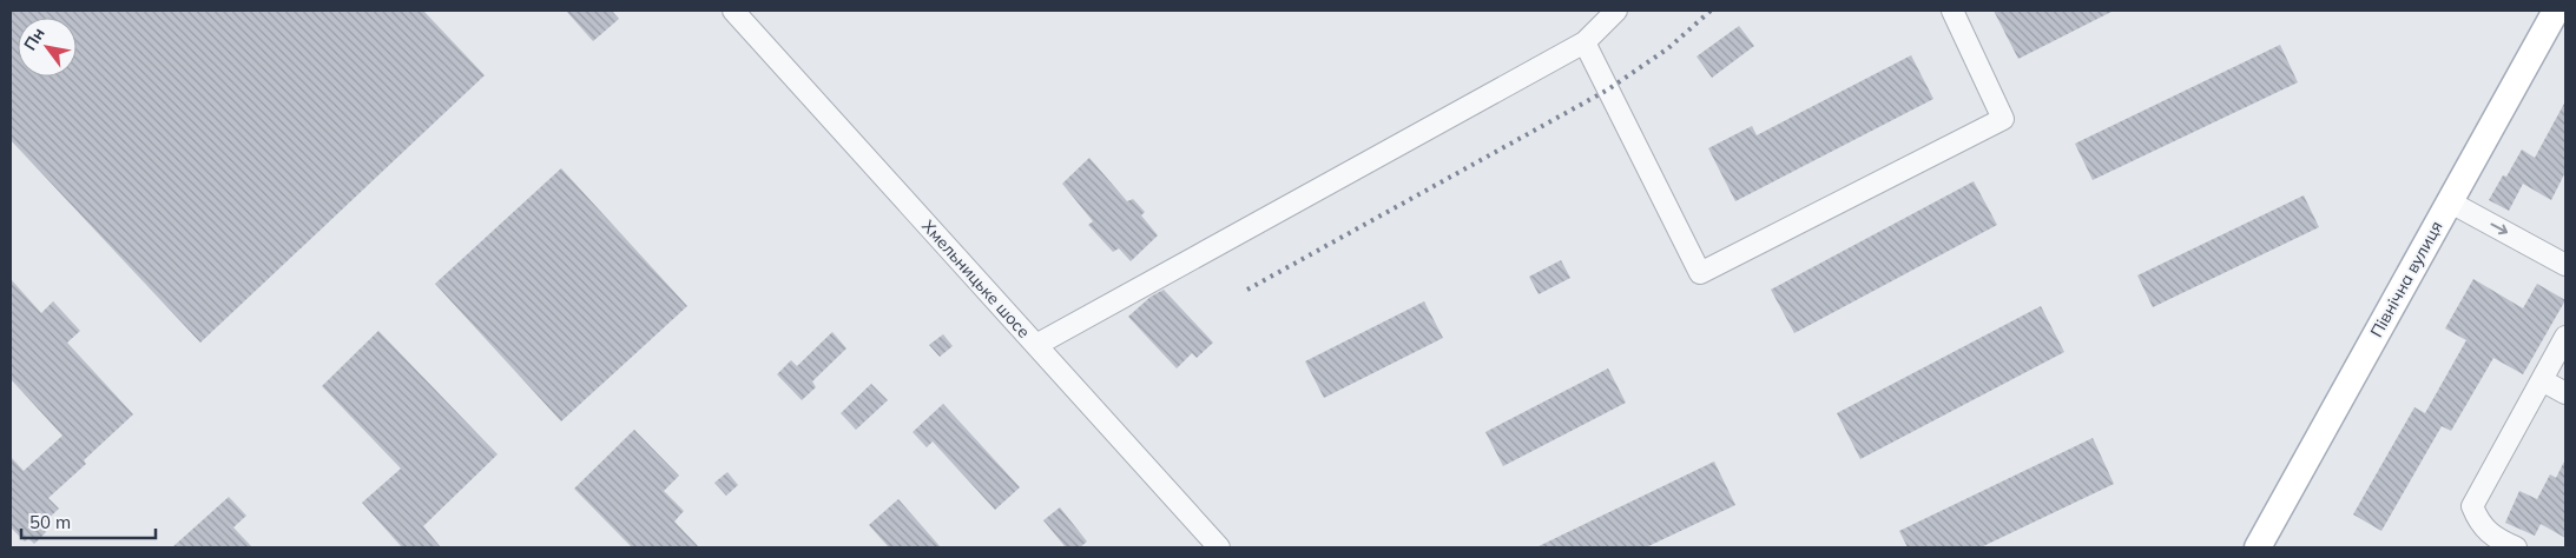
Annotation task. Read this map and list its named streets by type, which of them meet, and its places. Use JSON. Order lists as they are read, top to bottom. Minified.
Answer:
{"streets":{"main road":["Північна вулиця"],"street":["Хмельницьке шосе"]},"scale_bar":"50 m","north":"top left"}
